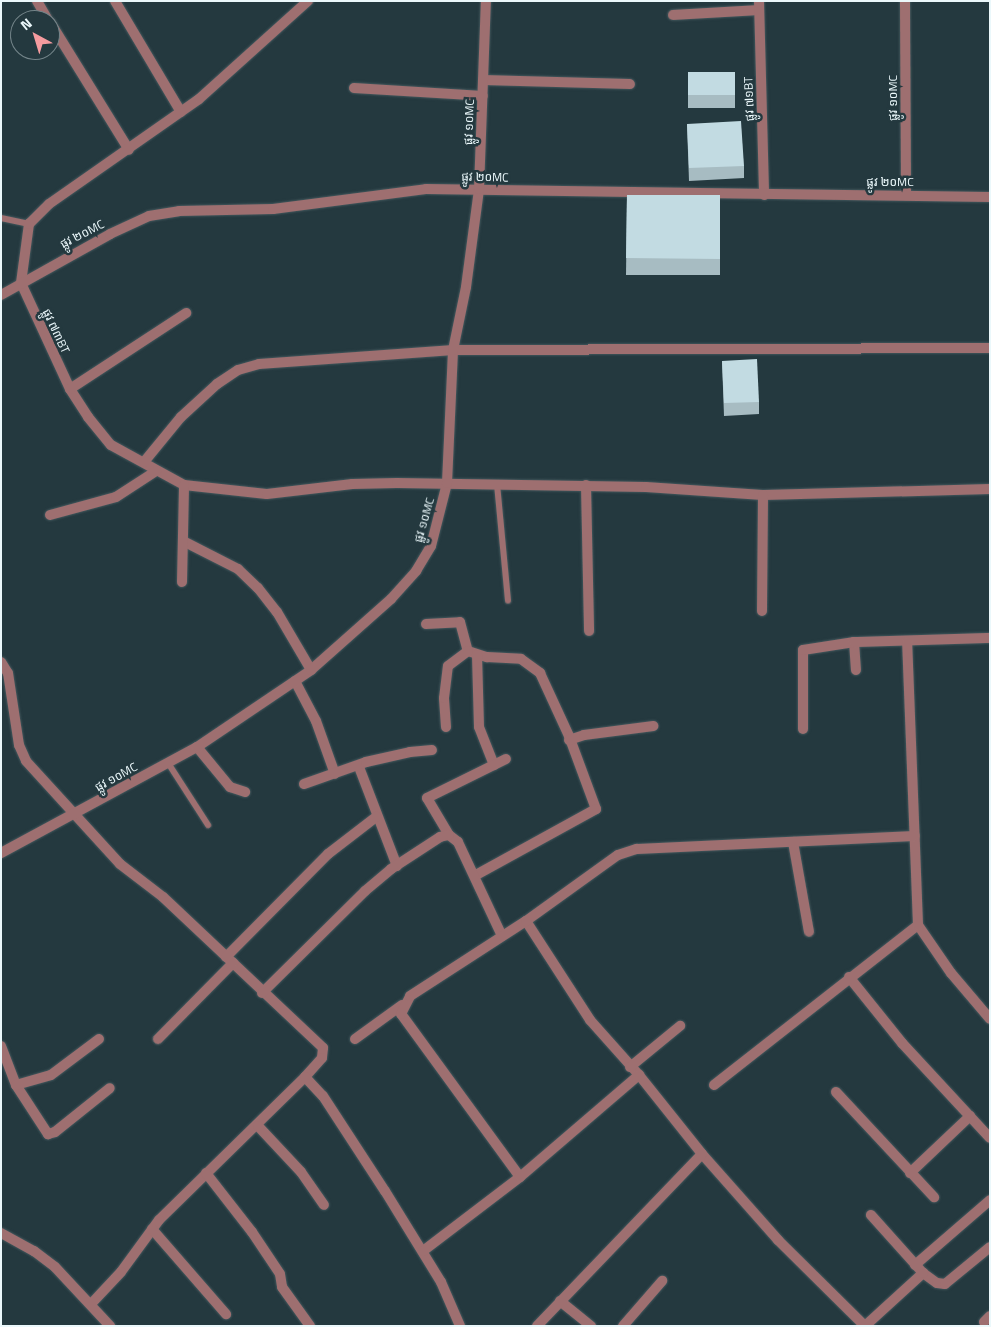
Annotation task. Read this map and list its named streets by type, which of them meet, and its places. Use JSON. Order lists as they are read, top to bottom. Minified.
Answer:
{"streets":{"street":["ផ្លូវ ១០MC","ផ្លូវ ៧១BT","ផ្លូវ ២០MC","ផ្លូវ ៧៣BT"]},"crossings":[["ផ្លូវ ១០MC","ផ្លូវ ២០MC"],["ផ្លូវ ១០MC","ផ្លូវ ៧៣BT"],["ផ្លូវ ៧១BT","ផ្លូវ ២០MC"],["ផ្លូវ ២០MC","ផ្លូវ ៧៣BT"]],"north":"top left"}
